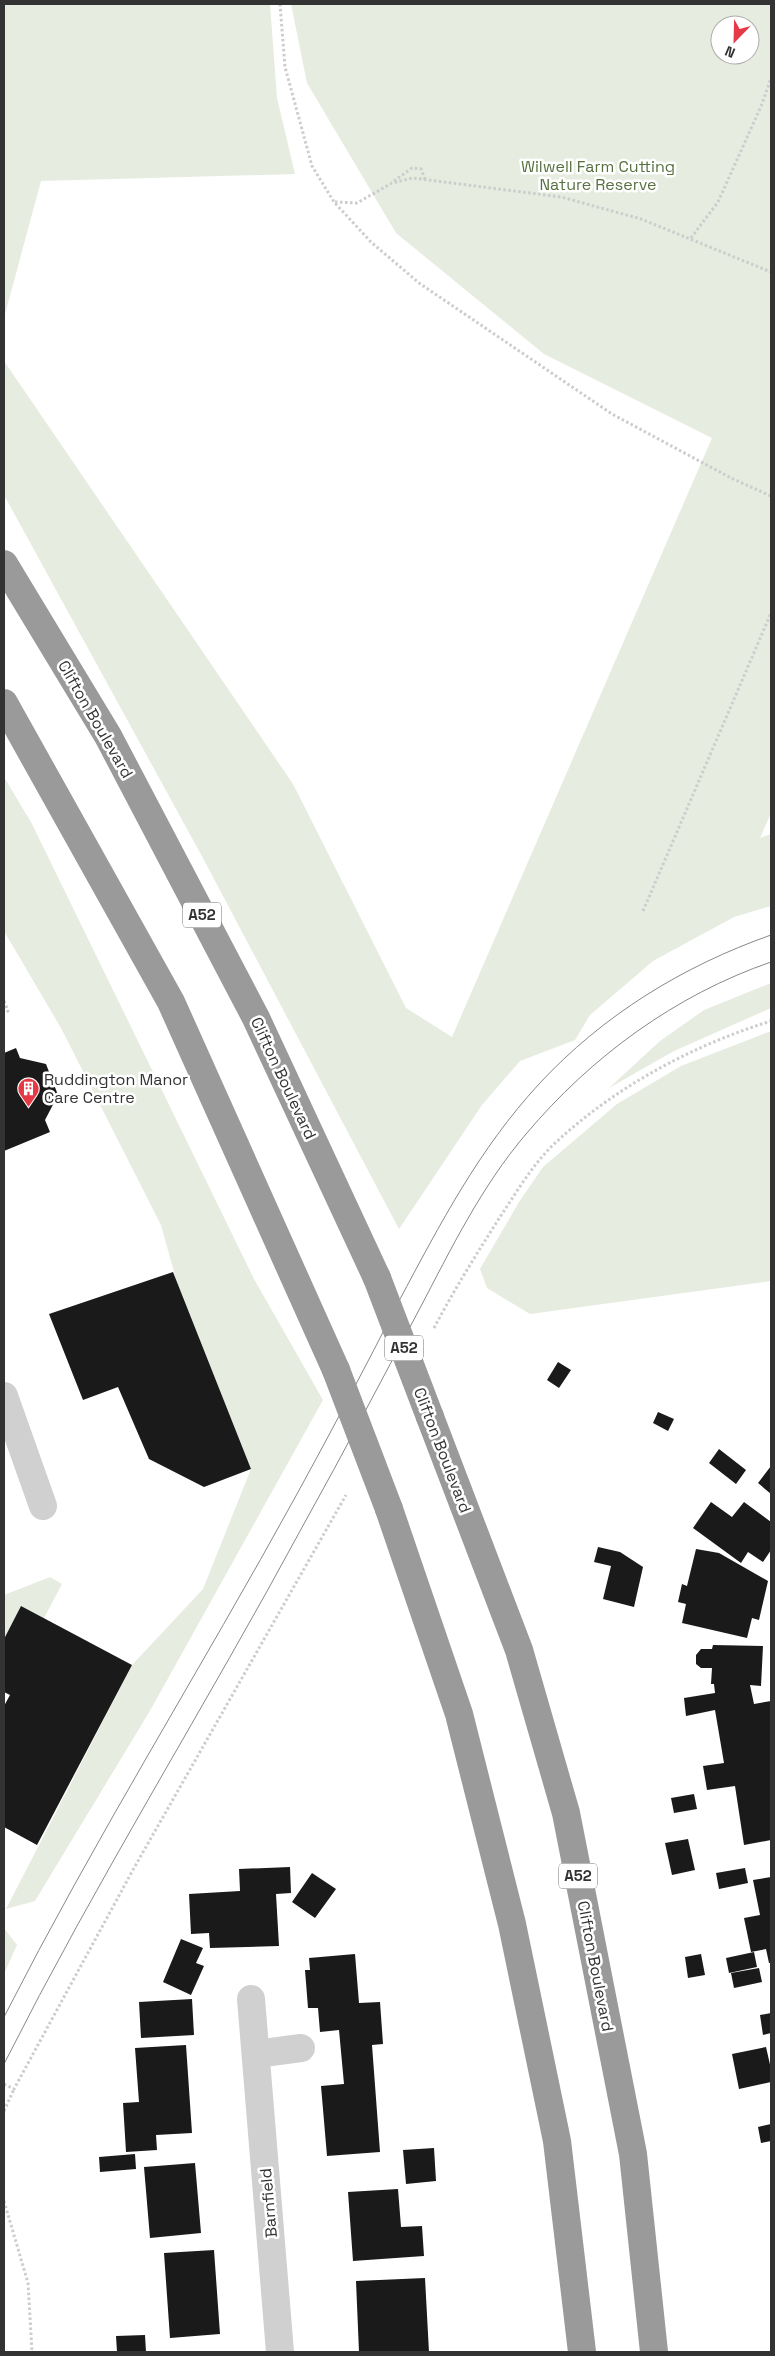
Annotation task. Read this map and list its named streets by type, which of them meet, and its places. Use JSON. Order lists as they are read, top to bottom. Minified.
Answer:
{"streets":{"highway":["Clifton Boulevard","A52"],"street":["Barnfield"]},"parks":["Wilwell Farm Cutting Nature Reserve"],"places":{"building":["Ruddington Manor Care Centre"]},"north":"bottom left"}
